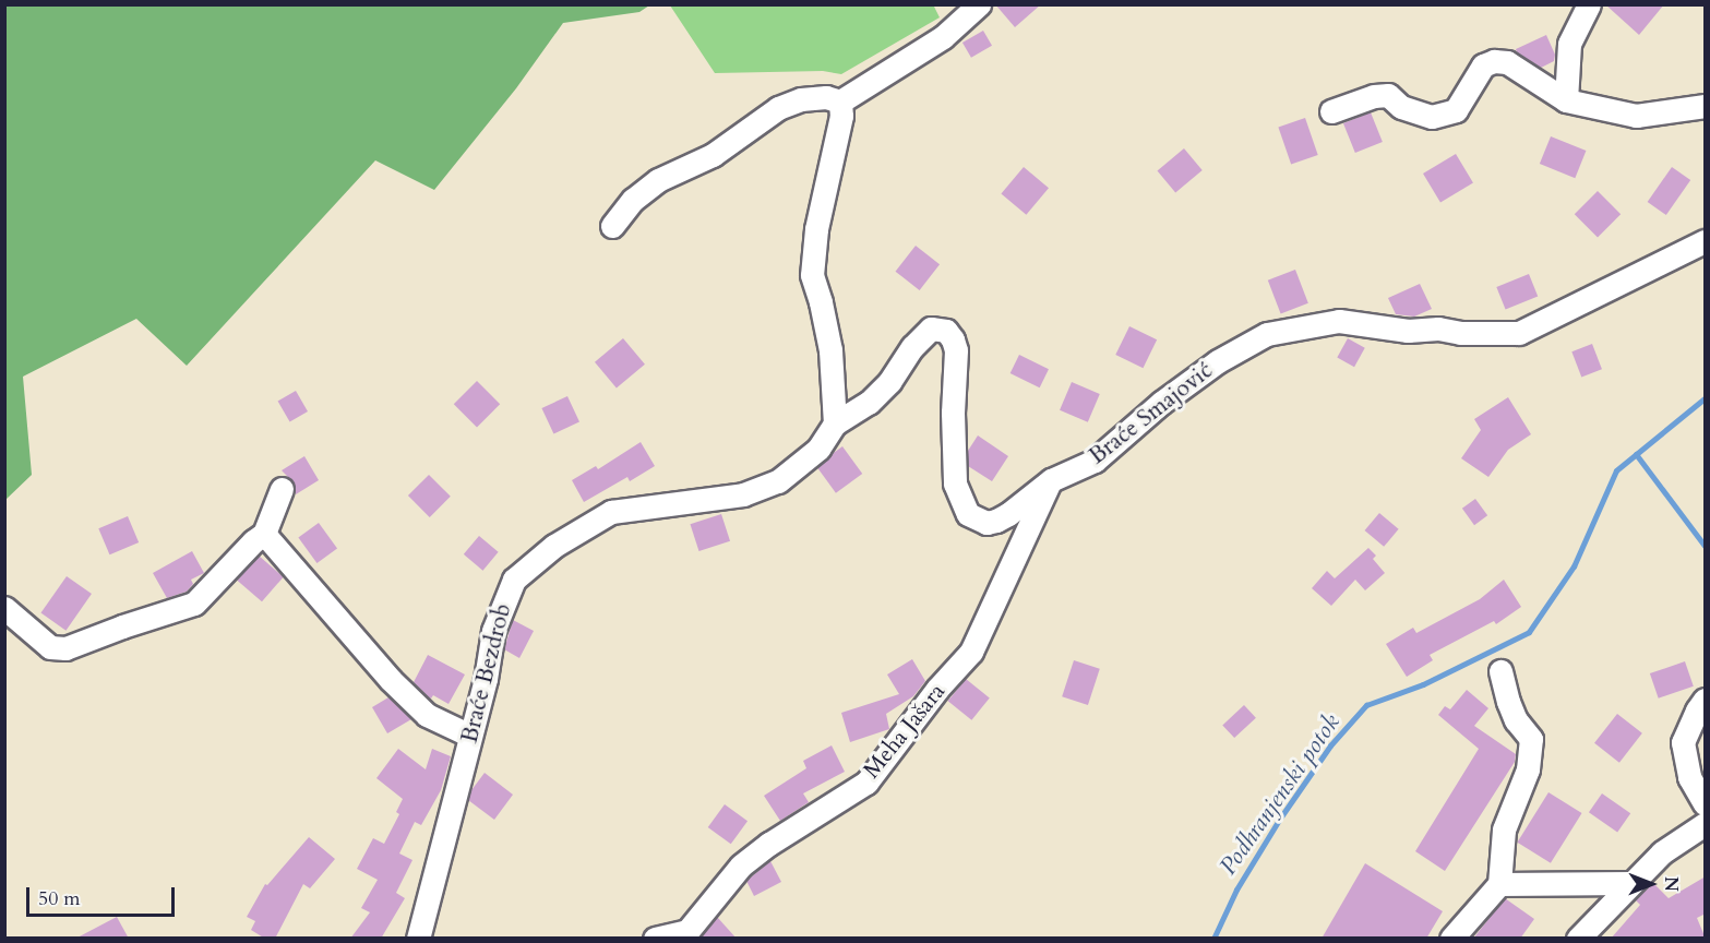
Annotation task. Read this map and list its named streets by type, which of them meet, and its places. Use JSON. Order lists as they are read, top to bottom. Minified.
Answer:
{"streets":{"street":["Braće Smajović","Braće Bezdrob","Meha Jašara"]},"crossings":[["Braće Smajović","Braće Bezdrob"],["Braće Smajović","Meha Jašara"]],"water":["Podhranjenski potok"],"scale_bar":"50 m","north":"right"}
